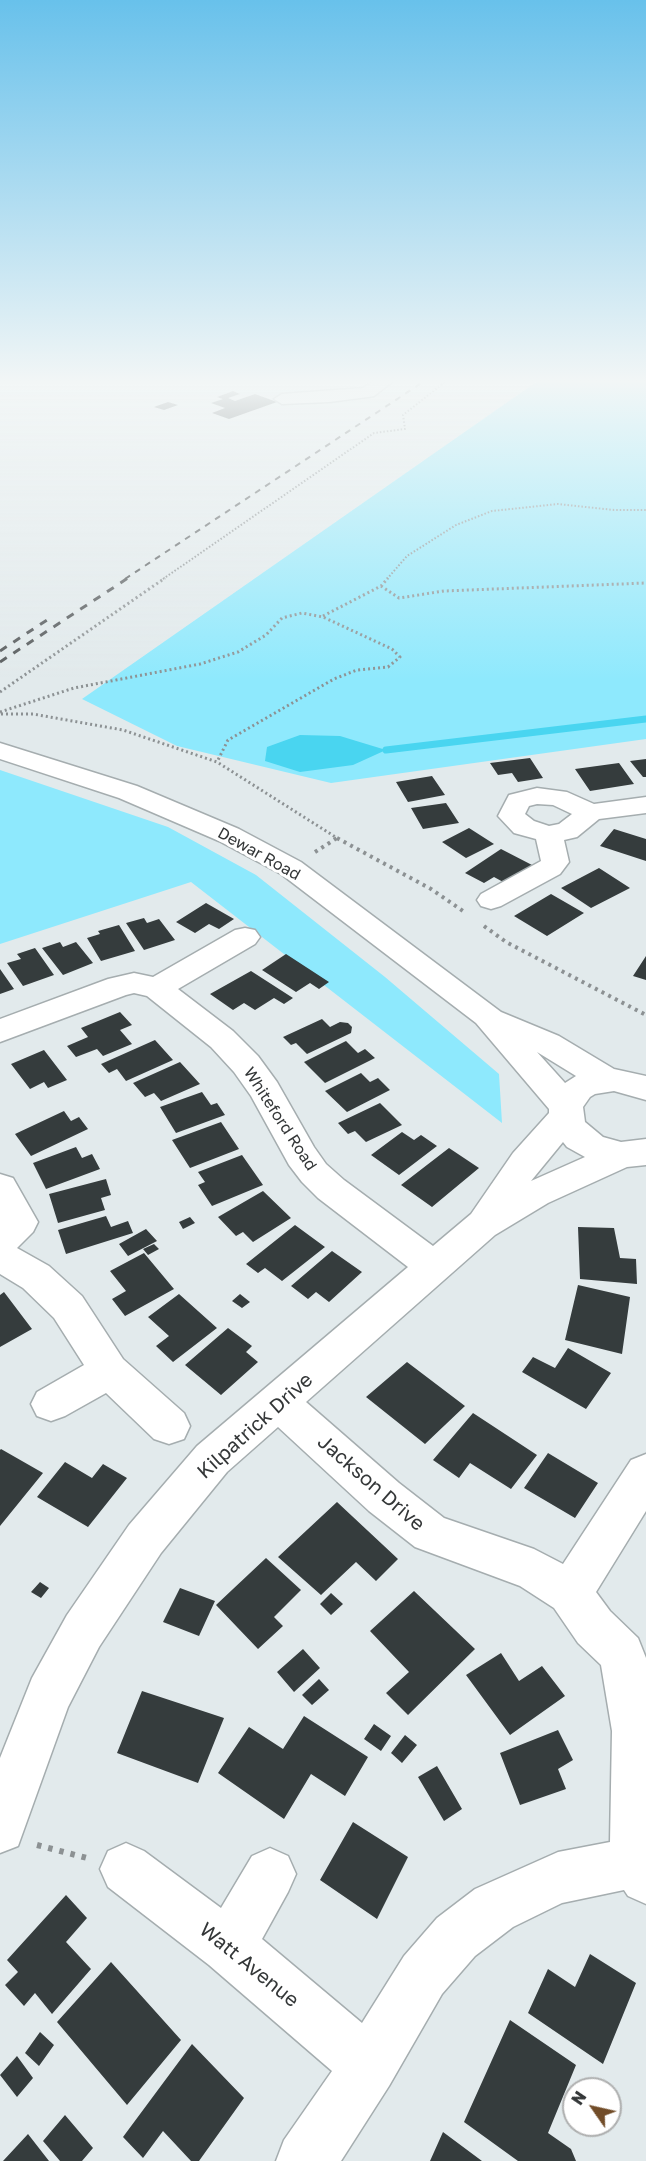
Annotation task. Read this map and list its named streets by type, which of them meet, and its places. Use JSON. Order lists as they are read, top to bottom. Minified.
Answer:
{"streets":{"street":["Dewar Road","Whiteford Road","Kilpatrick Drive","Jackson Drive","Watt Avenue"]},"crossings":[["Dewar Road","Kilpatrick Drive"],["Whiteford Road","Kilpatrick Drive"],["Kilpatrick Drive","Jackson Drive"]],"north":"top left"}
